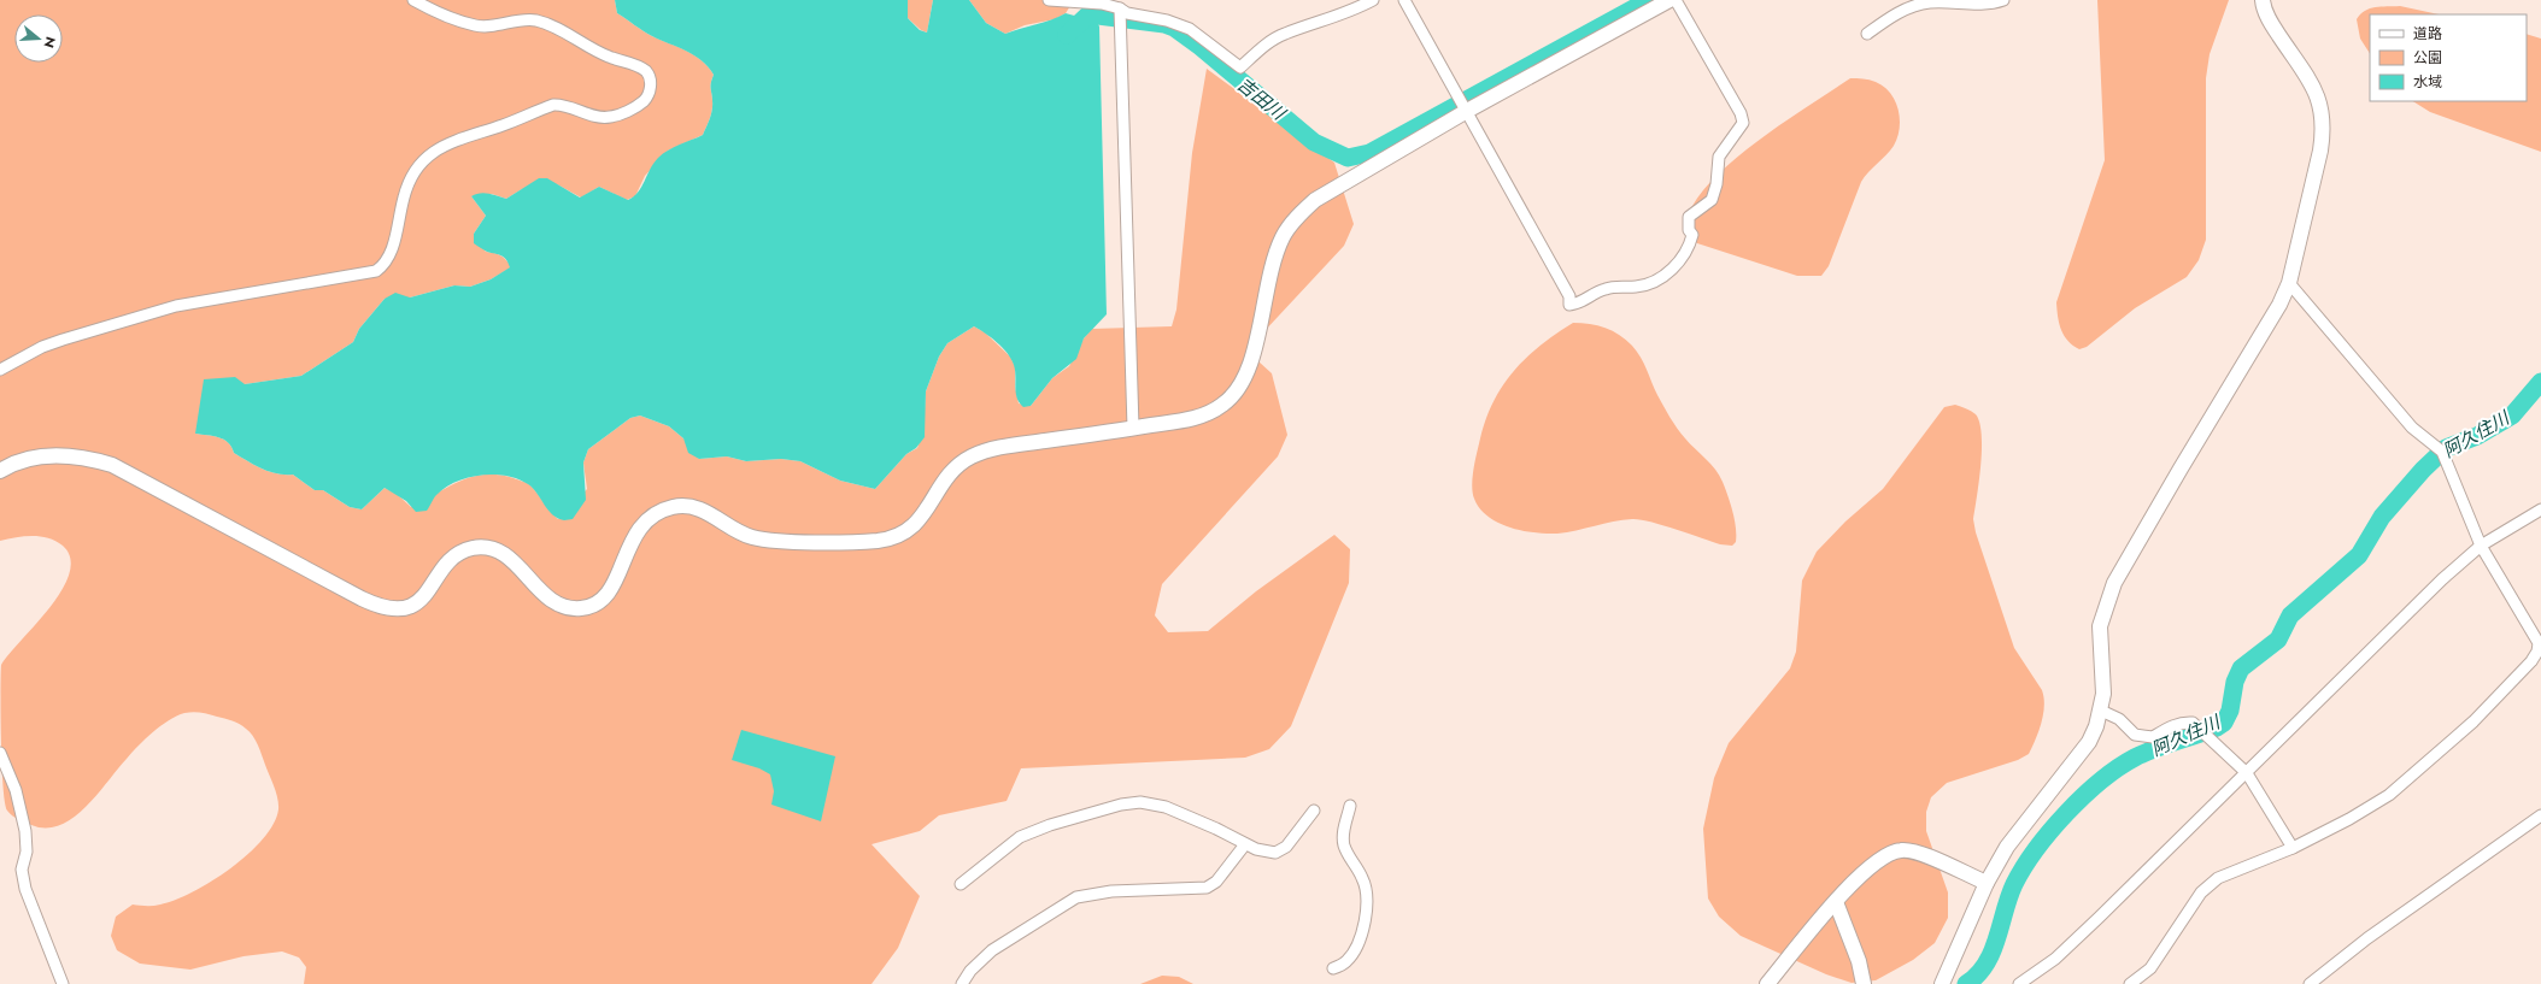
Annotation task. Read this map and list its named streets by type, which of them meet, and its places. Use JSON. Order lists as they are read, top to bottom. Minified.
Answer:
{"water":["吉田川","阿久住川"],"legend":["道路","公園","水域"],"north":"right"}
